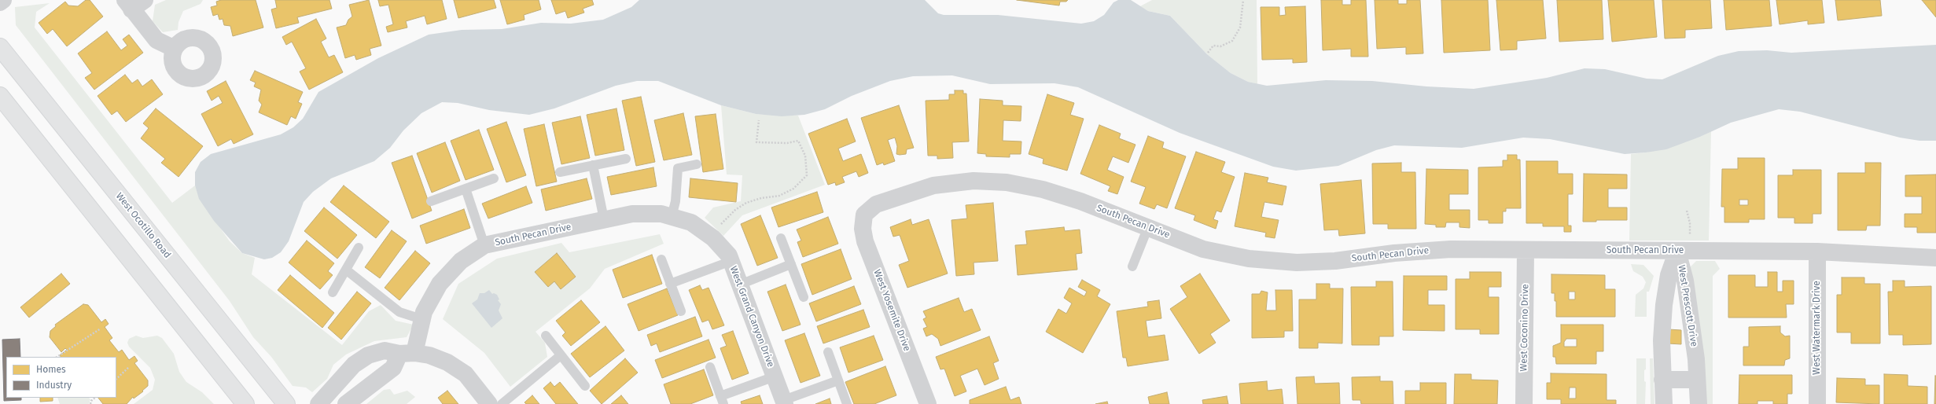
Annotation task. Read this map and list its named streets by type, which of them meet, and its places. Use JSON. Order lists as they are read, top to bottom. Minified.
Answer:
{"streets":{"main road":["West Ocotillo Road"],"street":["South Pecan Drive","West Prescott Drive","West Yosemite Drive","West Grand Canyon Drive","West Coconino Drive","West Watermark Drive"]},"crossings":[["South Pecan Drive","West Prescott Drive"],["South Pecan Drive","West Yosemite Drive"],["South Pecan Drive","West Grand Canyon Drive"],["South Pecan Drive","West Coconino Drive"],["South Pecan Drive","West Watermark Drive"]],"legend":["Homes","Industry"]}
